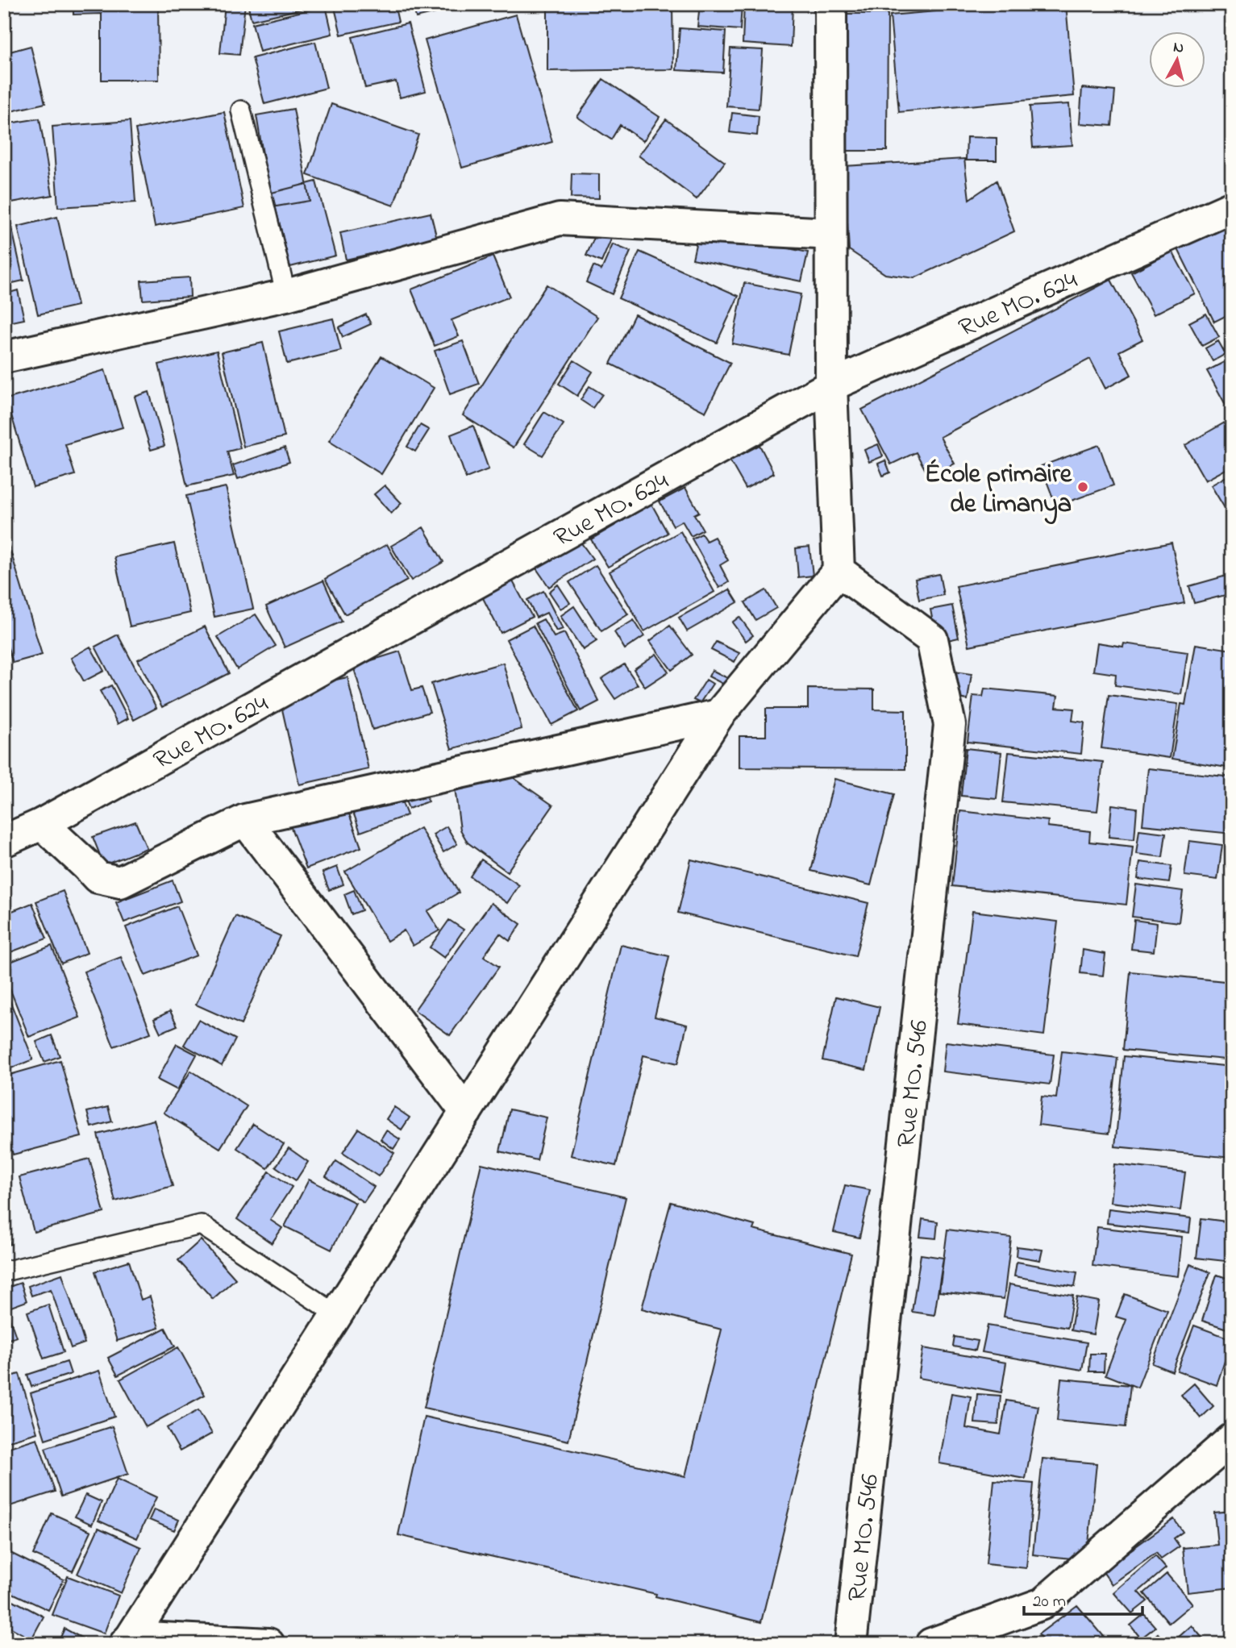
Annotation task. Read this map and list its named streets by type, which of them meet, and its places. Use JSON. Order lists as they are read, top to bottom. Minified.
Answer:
{"streets":{"street":["Rue MO. 624","Rue MO. 546"]},"places":["École primaire de Limanya"],"scale_bar":"20 m","north":"top"}
